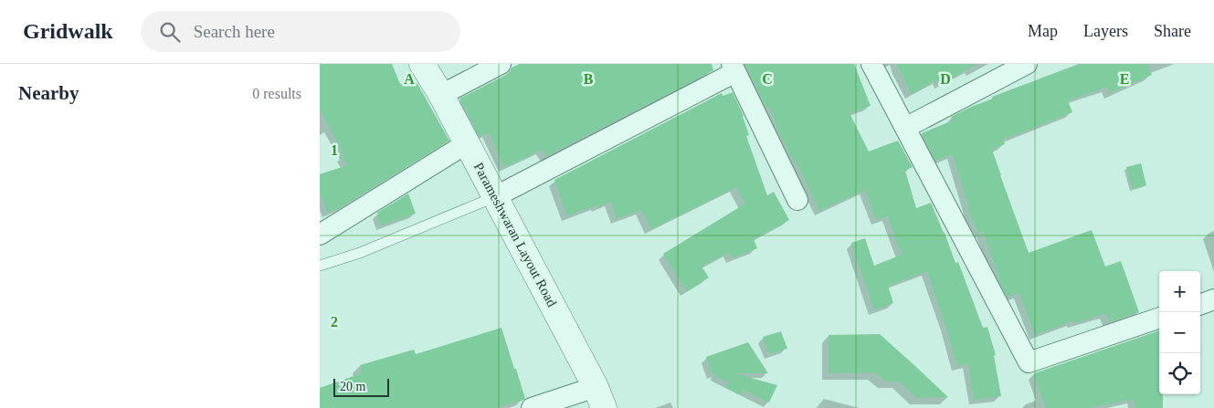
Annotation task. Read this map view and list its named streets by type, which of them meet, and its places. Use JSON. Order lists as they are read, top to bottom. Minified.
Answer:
{"streets":{"street":["Parameshwaran Layout Road"]},"scale_bar":"20 m","page":{"header":"Gridwalk","search":"Search here","nav":["Map","Layers","Share"],"heading":["Nearby","0 results"],"map_buttons":["+","−"],"scale":"20 m"},"grid":{"columns":["A","B","C","D","E"],"rows":["1","2"]}}
